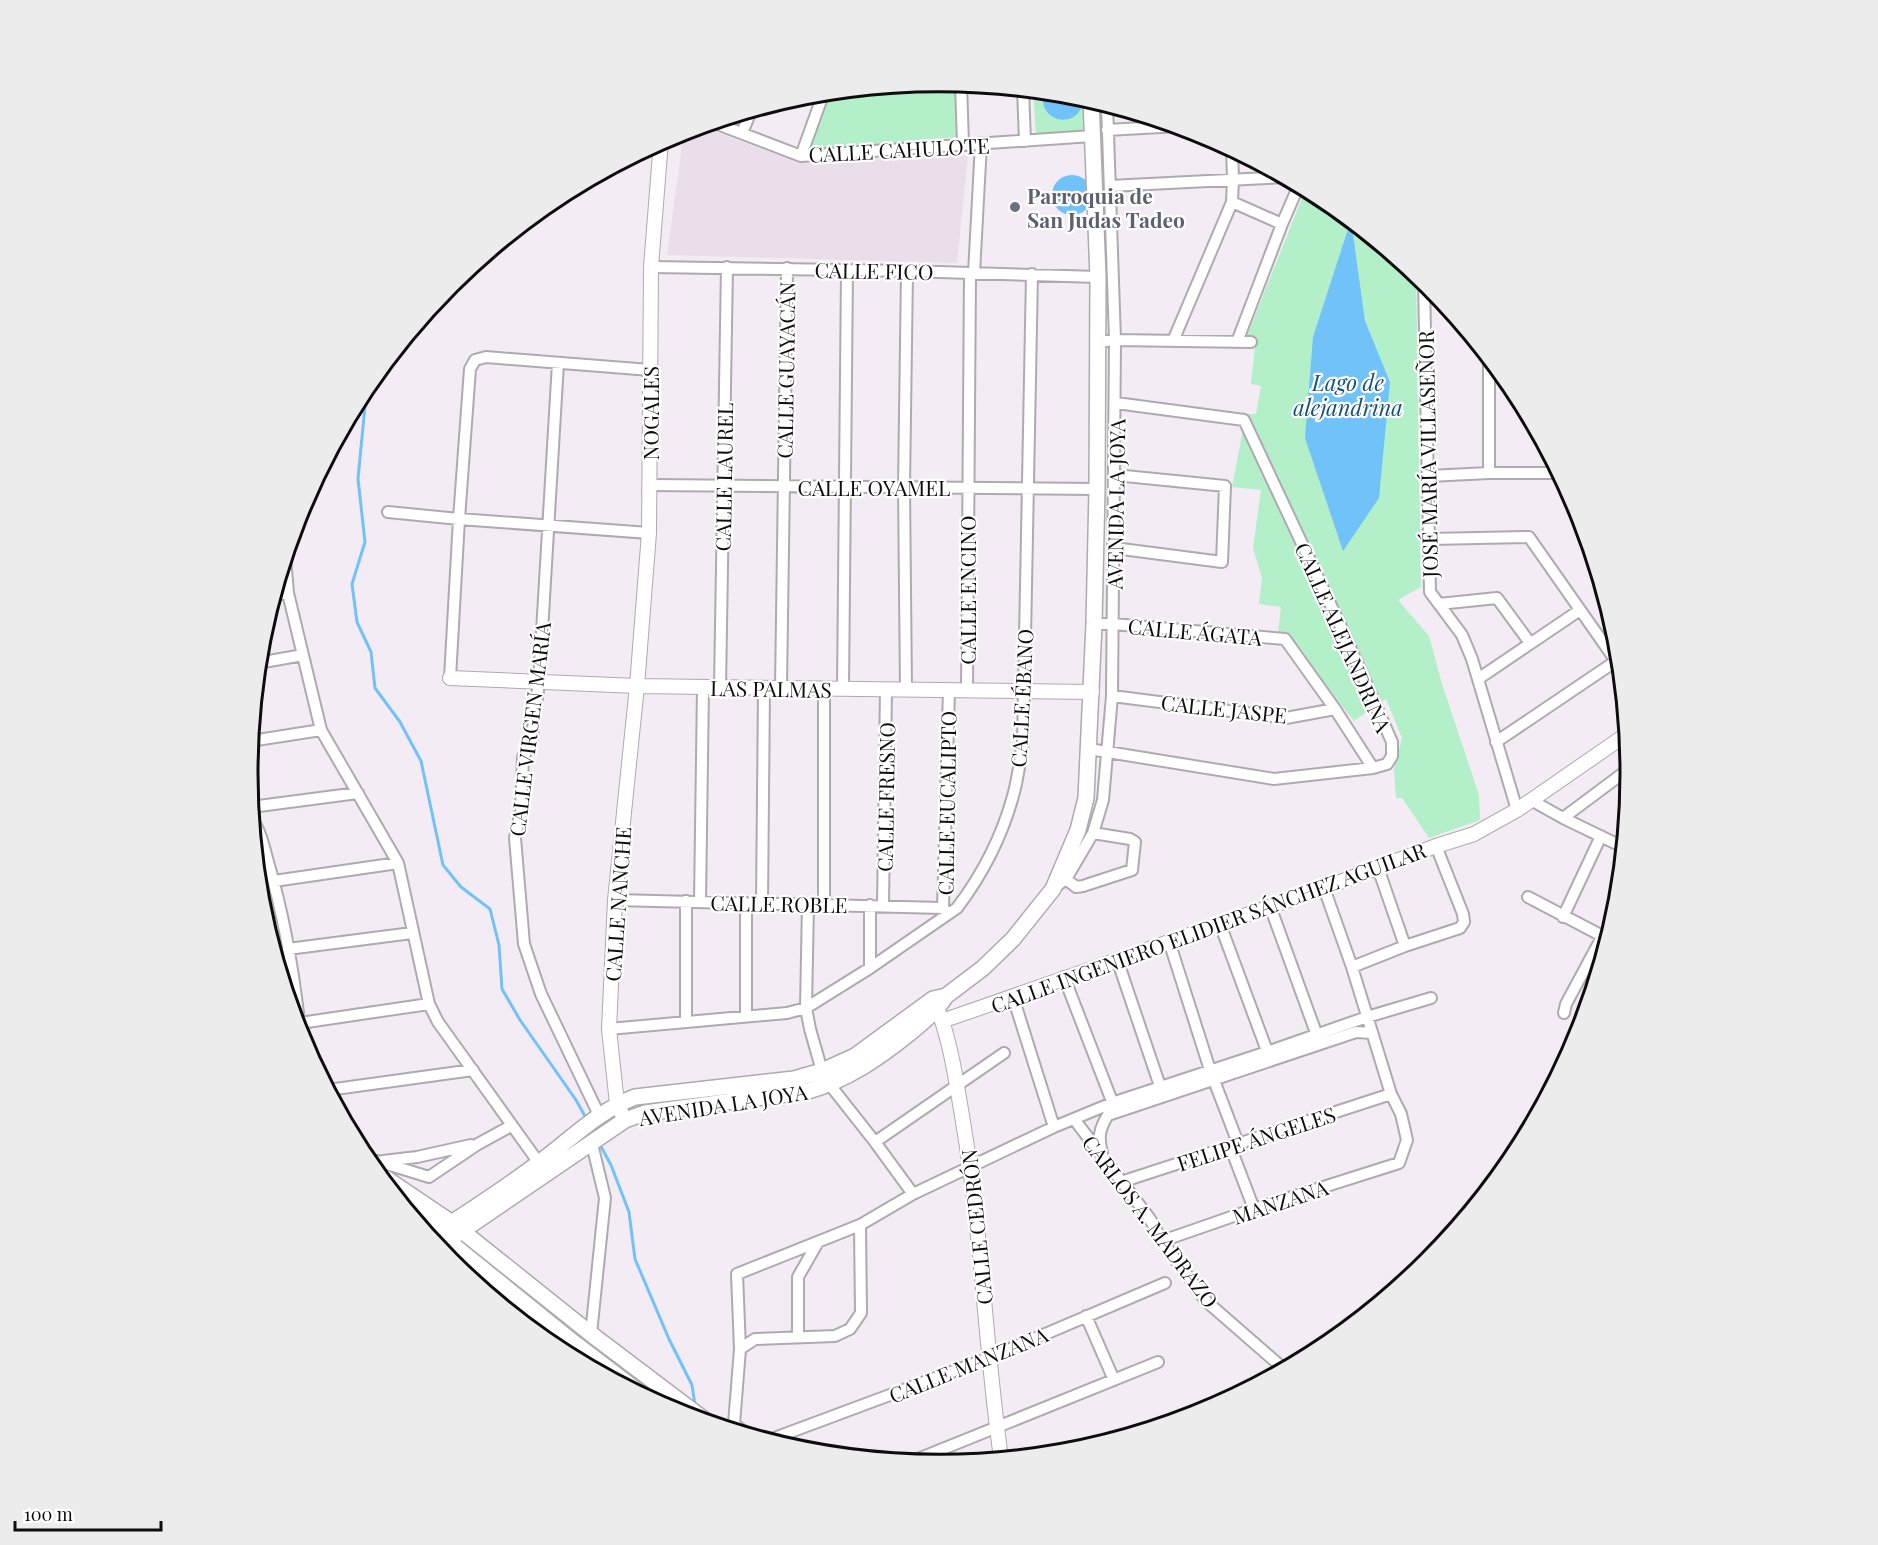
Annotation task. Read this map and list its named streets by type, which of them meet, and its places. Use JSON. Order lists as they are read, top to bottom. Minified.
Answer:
{"streets":{"main road":["AVENIDA LA JOYA"],"street":["CALLE CAHULOTE","CALLE FICO","CALLE GUAYACÁN","NOGALES","JOSÉ MARÍA VILLASEÑOR","CALLE LAUREL","CALLE OYAMEL","CALLE ENCINO","CALLE ÁGATA","CALLE ALEJANDRINA","LAS PALMAS","CALLE ÉBANO","CALLE JASPE","CALLE VIRGEN MARÍA","CALLE FRESNO","CALLE EUCALIPTO","CALLE ROBLE","CALLE NANCHE","CALLE INGENIERO ELIDIER SÁNCHEZ AGUILAR","FELIPE ÁNGELES","MANZANA","CARLOS A. MADRAZO","CALLE CEDRÓN","CALLE MANZANA"]},"crossings":[["CALLE CAHULOTE","AVENIDA LA JOYA"],["CALLE CAHULOTE","CALLE ENCINO"],["CALLE FICO","CALLE GUAYACÁN"],["CALLE FICO","NOGALES"],["CALLE FICO","CALLE LAUREL"],["CALLE FICO","AVENIDA LA JOYA"],["CALLE FICO","CALLE ENCINO"],["CALLE FICO","CALLE ÉBANO"],["CALLE GUAYACÁN","CALLE OYAMEL"],["CALLE GUAYACÁN","LAS PALMAS"],["NOGALES","CALLE OYAMEL"],["NOGALES","LAS PALMAS"],["NOGALES","CALLE NANCHE"],["CALLE LAUREL","CALLE OYAMEL"],["CALLE LAUREL","LAS PALMAS"],["CALLE OYAMEL","AVENIDA LA JOYA"],["CALLE OYAMEL","CALLE ENCINO"],["CALLE OYAMEL","CALLE ÉBANO"],["AVENIDA LA JOYA","CALLE ÁGATA"],["AVENIDA LA JOYA","CALLE ALEJANDRINA"],["AVENIDA LA JOYA","LAS PALMAS"],["AVENIDA LA JOYA","CALLE JASPE"],["AVENIDA LA JOYA","CALLE VIRGEN MARÍA"],["AVENIDA LA JOYA","CALLE NANCHE"],["AVENIDA LA JOYA","CALLE INGENIERO ELIDIER SÁNCHEZ AGUILAR"],["AVENIDA LA JOYA","CALLE CEDRÓN"],["CALLE ENCINO","LAS PALMAS"],["CALLE ÁGATA","CALLE ALEJANDRINA"],["CALLE ÁGATA","CALLE JASPE"],["LAS PALMAS","CALLE ÉBANO"],["LAS PALMAS","CALLE VIRGEN MARÍA"],["LAS PALMAS","CALLE FRESNO"],["LAS PALMAS","CALLE EUCALIPTO"],["LAS PALMAS","CALLE NANCHE"],["CALLE ÉBANO","CALLE EUCALIPTO"],["CALLE ÉBANO","CALLE ROBLE"],["CALLE ÉBANO","CALLE NANCHE"],["CALLE FRESNO","CALLE ROBLE"],["CALLE EUCALIPTO","CALLE ROBLE"],["CALLE ROBLE","CALLE NANCHE"],["CALLE INGENIERO ELIDIER SÁNCHEZ AGUILAR","CALLE CEDRÓN"],["FELIPE ÁNGELES","MANZANA"],["FELIPE ÁNGELES","CARLOS A. MADRAZO"],["MANZANA","CARLOS A. MADRAZO"],["CALLE CEDRÓN","CALLE MANZANA"]],"water":["Lago de alejandrina"],"places":["Parroquia de San Judas Tadeo"],"scale_bar":"100 m"}
